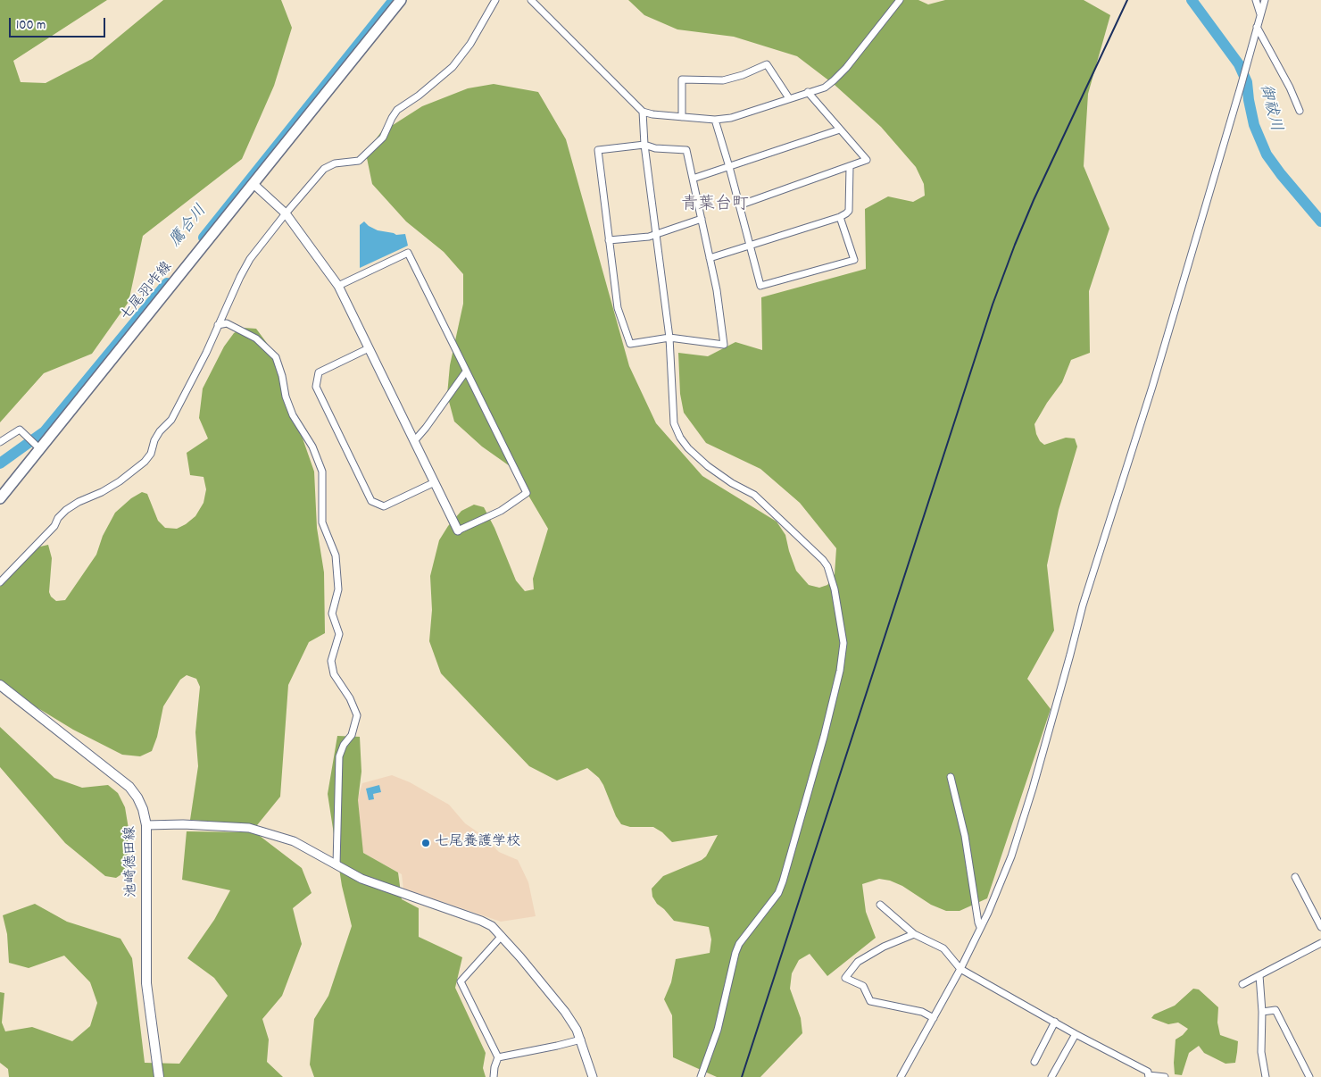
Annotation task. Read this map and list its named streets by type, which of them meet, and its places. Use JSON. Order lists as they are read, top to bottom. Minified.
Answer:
{"streets":{"main road":["七尾羽咋線","池崎徳田線"]},"districts":["青葉台町"],"water":["御祓川","鷹合川"],"places":["七尾養護学校"],"scale_bar":"100 m"}
